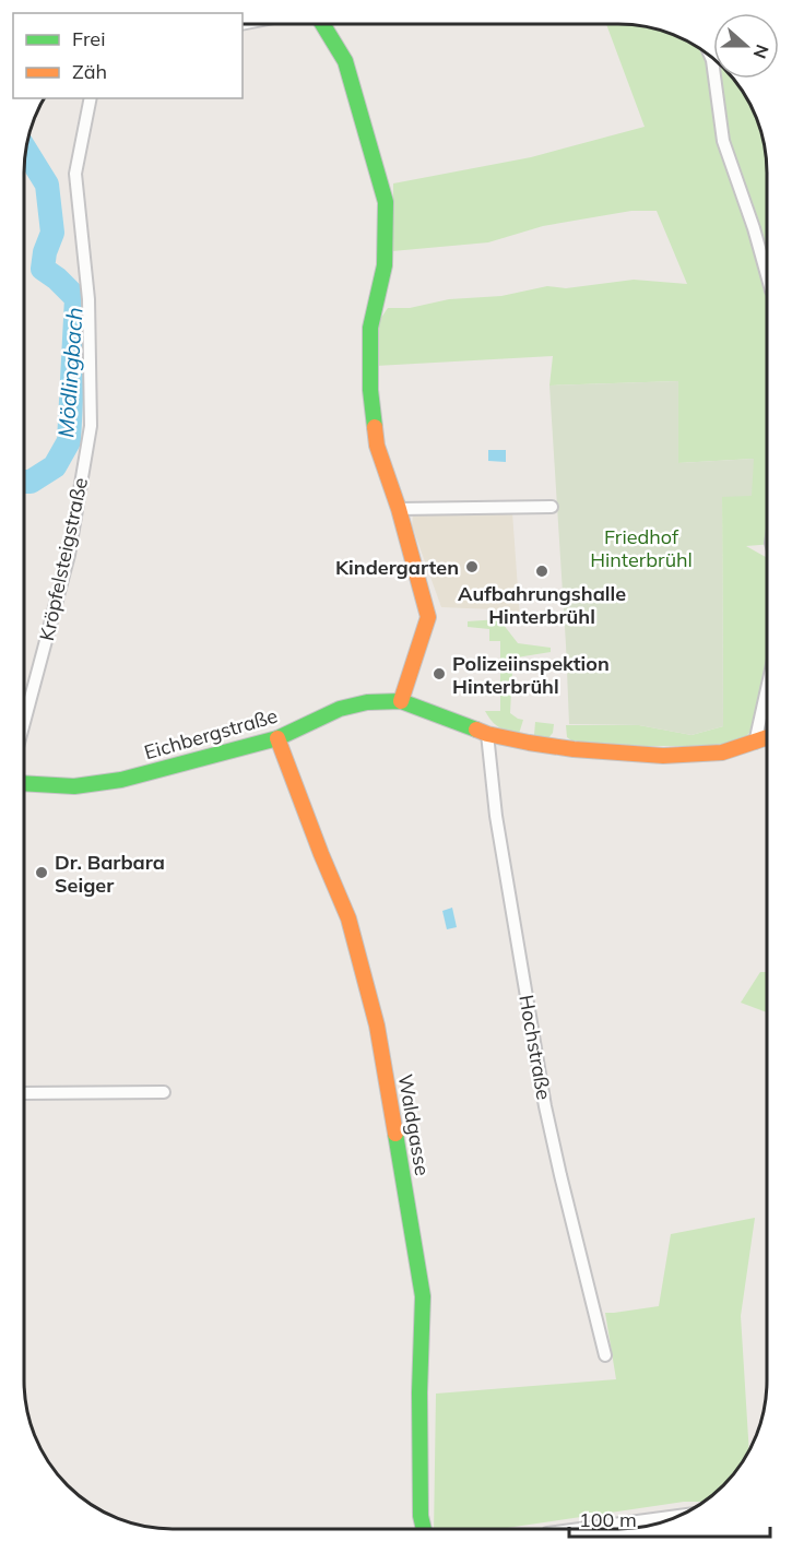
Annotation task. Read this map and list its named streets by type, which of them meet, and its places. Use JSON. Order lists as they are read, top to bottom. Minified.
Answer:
{"streets":{"street":["Kröpfelsteigstraße","Eichbergstraße","Hochstraße","Waldgasse"]},"crossings":[["Eichbergstraße","Hochstraße"],["Eichbergstraße","Waldgasse"]],"water":["Mödlingbach"],"parks":["Friedhof Hinterbrühl"],"places":["Kindergarten","Aufbahrungshalle Hinterbrühl","Polizeiinspektion Hinterbrühl","Dr. Barbara Seiger"],"legend":["Frei","Zäh"],"scale_bar":"100 m","north":"right"}
